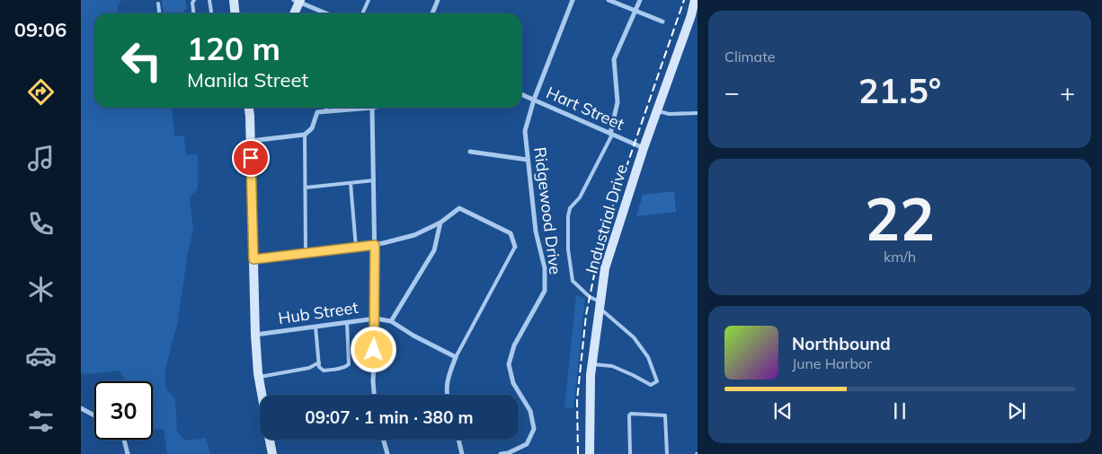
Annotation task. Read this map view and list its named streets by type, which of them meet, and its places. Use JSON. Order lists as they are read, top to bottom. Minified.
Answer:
{"streets":{"main road":["Industrial Drive"],"street":["Hart Street","Ridgewood Drive","Hub Street"]},"crossings":[["Hart Street","Ridgewood Drive"],["Hart Street","Industrial Drive"]],"page":{"tabs":"09:06","tile":["Climate",["22","km/h"]],"turn":["120 m","Manila Street"],"heat":["−","21.5°","+"],"song":["Northbound","June Harbor"],"limit":"30","trip":"09:07 · 1 min · 380 m"}}
